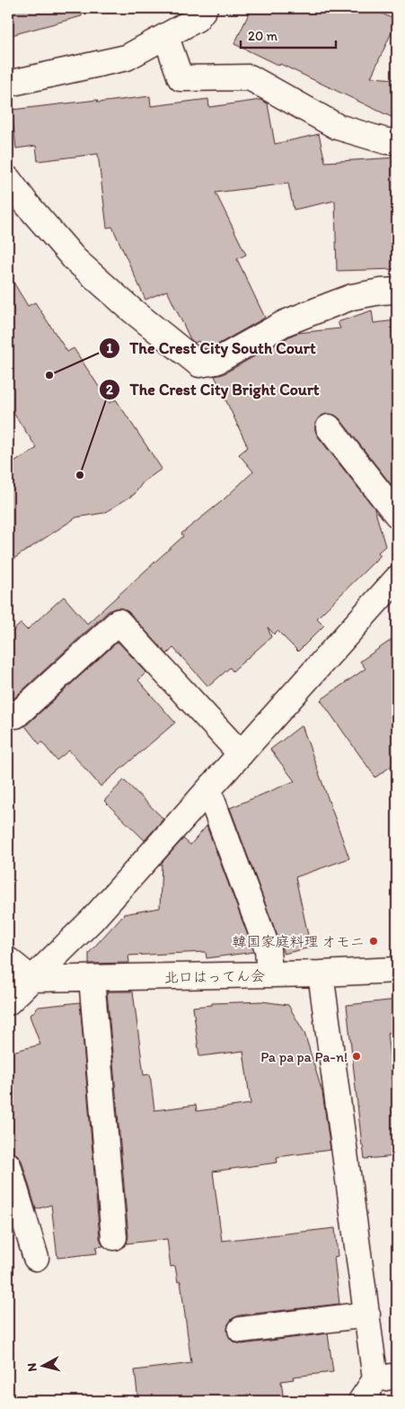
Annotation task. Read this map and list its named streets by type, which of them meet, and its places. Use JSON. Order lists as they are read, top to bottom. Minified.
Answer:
{"streets":{"street":["北口はってん会"]},"places":["The Crest City South Court","The Crest City Bright Court","韓国家庭料理 オモニ","Pa pa pa Pa-n!"],"scale_bar":"20 m","north":"left"}
